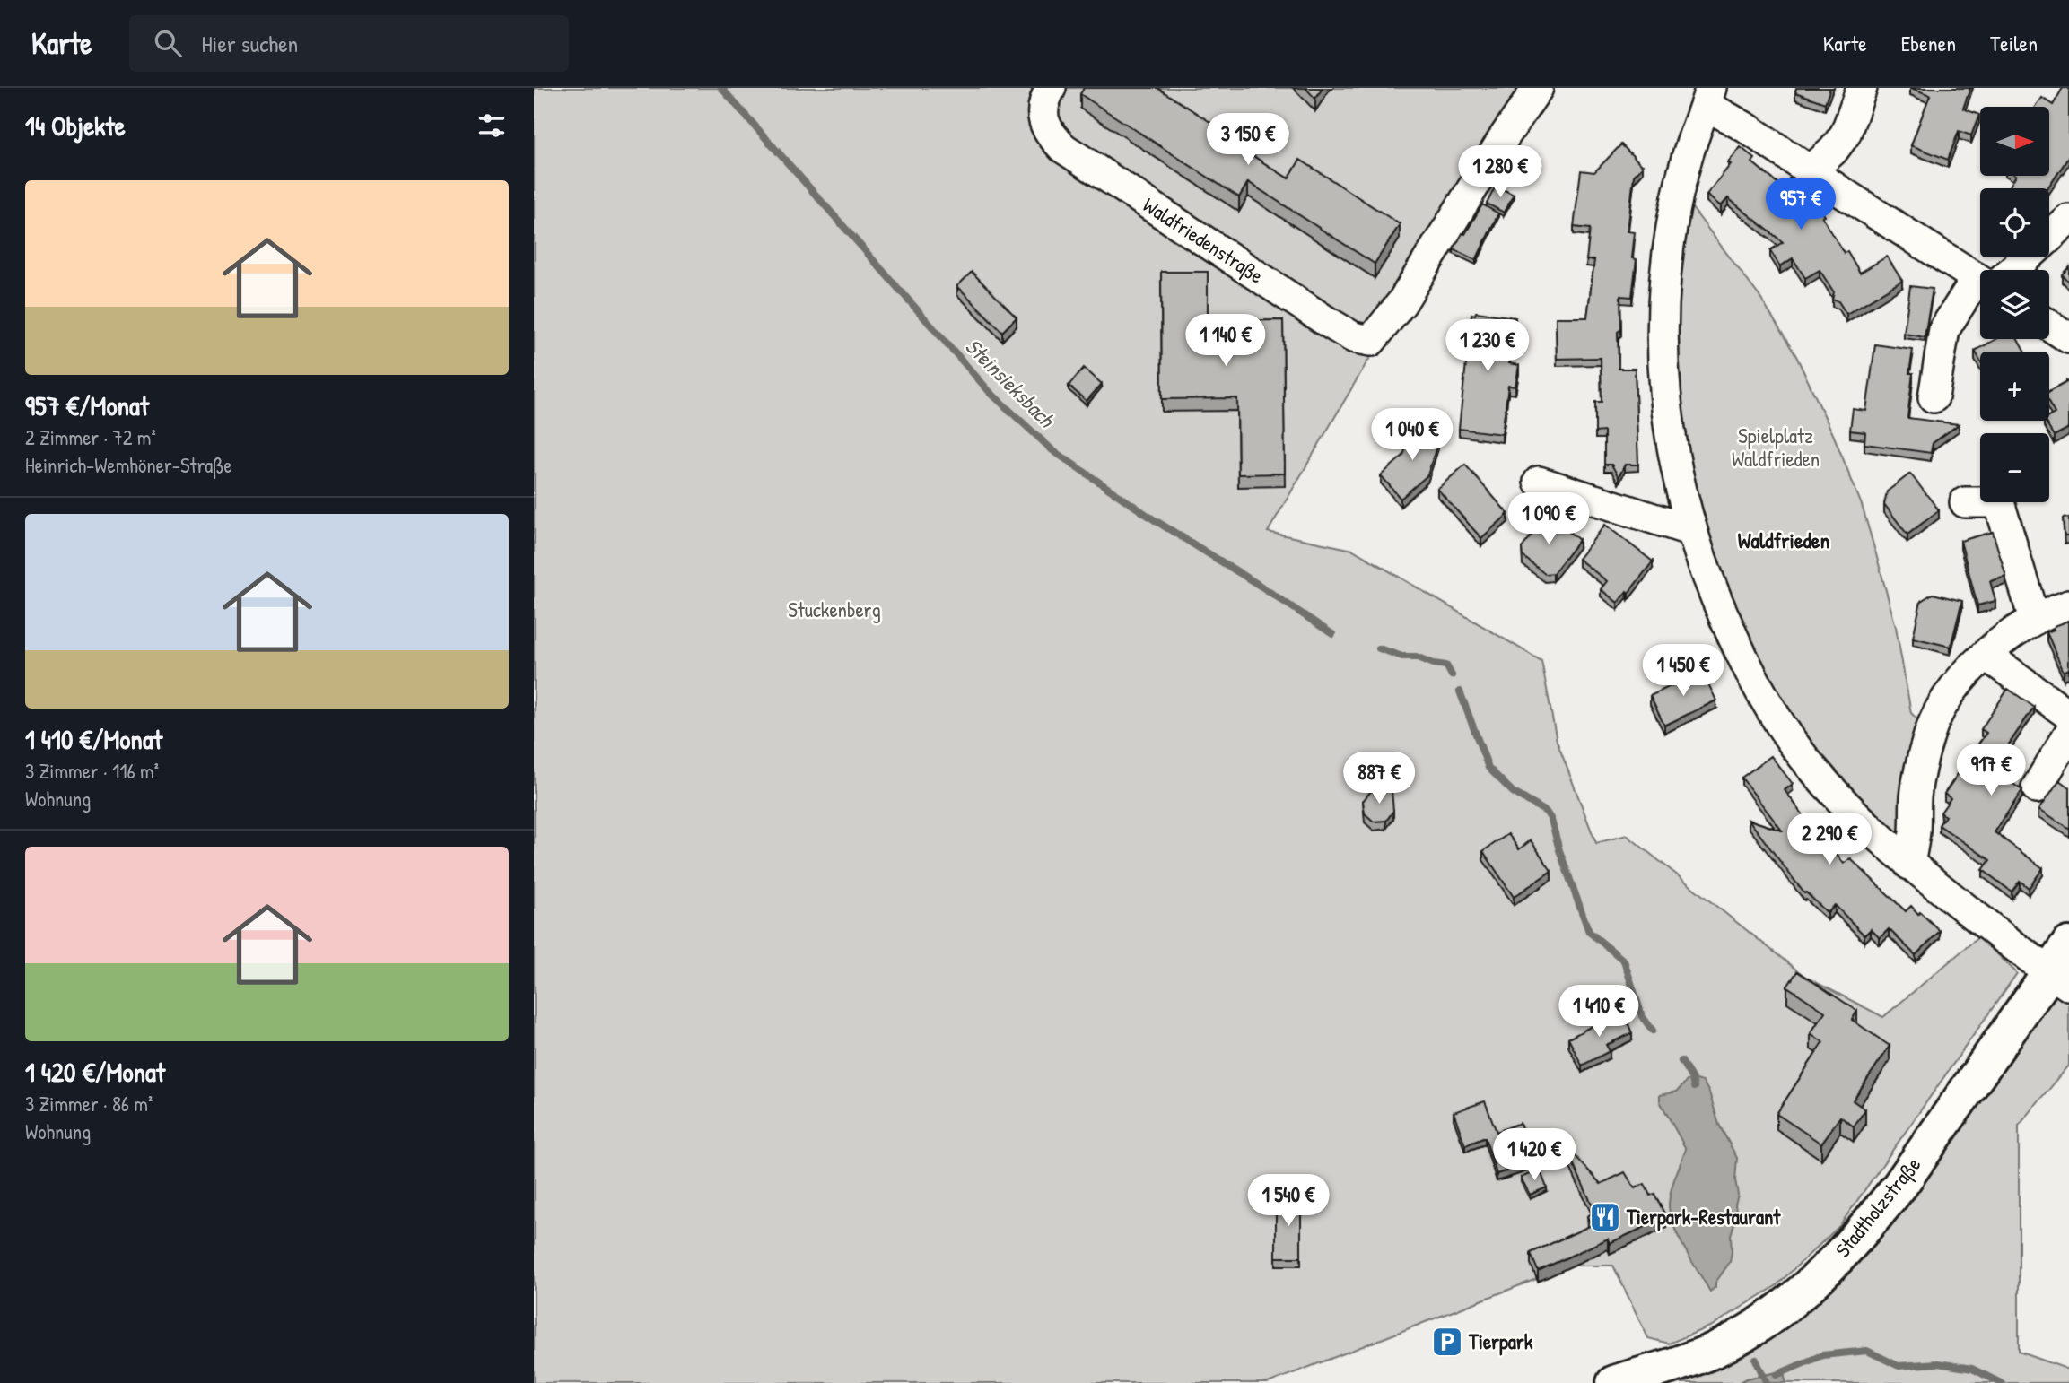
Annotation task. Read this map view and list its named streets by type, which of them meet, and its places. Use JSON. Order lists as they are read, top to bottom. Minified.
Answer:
{"streets":{"street":["Waldfriedenstraße","Stadtholzstraße"]},"districts":["Waldfrieden"],"water":["Steinsieksbach"],"parks":["Spielplatz Waldfrieden","Stuckenberg"],"places":{"restaurant":["Tierpark-Restaurant"],"parking":["Tierpark"]},"north":"right","page":{"header":"Karte","search":"Hier suchen","nav":["Karte","Ebenen","Teilen"],"heading":"14 Objekte","map_buttons":["+","−"],"price":["3 150 €","1 280 €","957 €","1 140 €","1 230 €","1 040 €","1 090 €","1 450 €","917 €","887 €","2 290 €","1 410 €","1 420 €","1 540 €"],"list":[{"name":"957 €/Monat","note":"2 Zimmer · 72 m² · Heinrich-Wemhöner-Straße"},{"name":"1 410 €/Monat","note":"3 Zimmer · 116 m² · Wohnung"},{"name":"1 420 €/Monat","note":"3 Zimmer · 86 m² · Wohnung"}]}}
